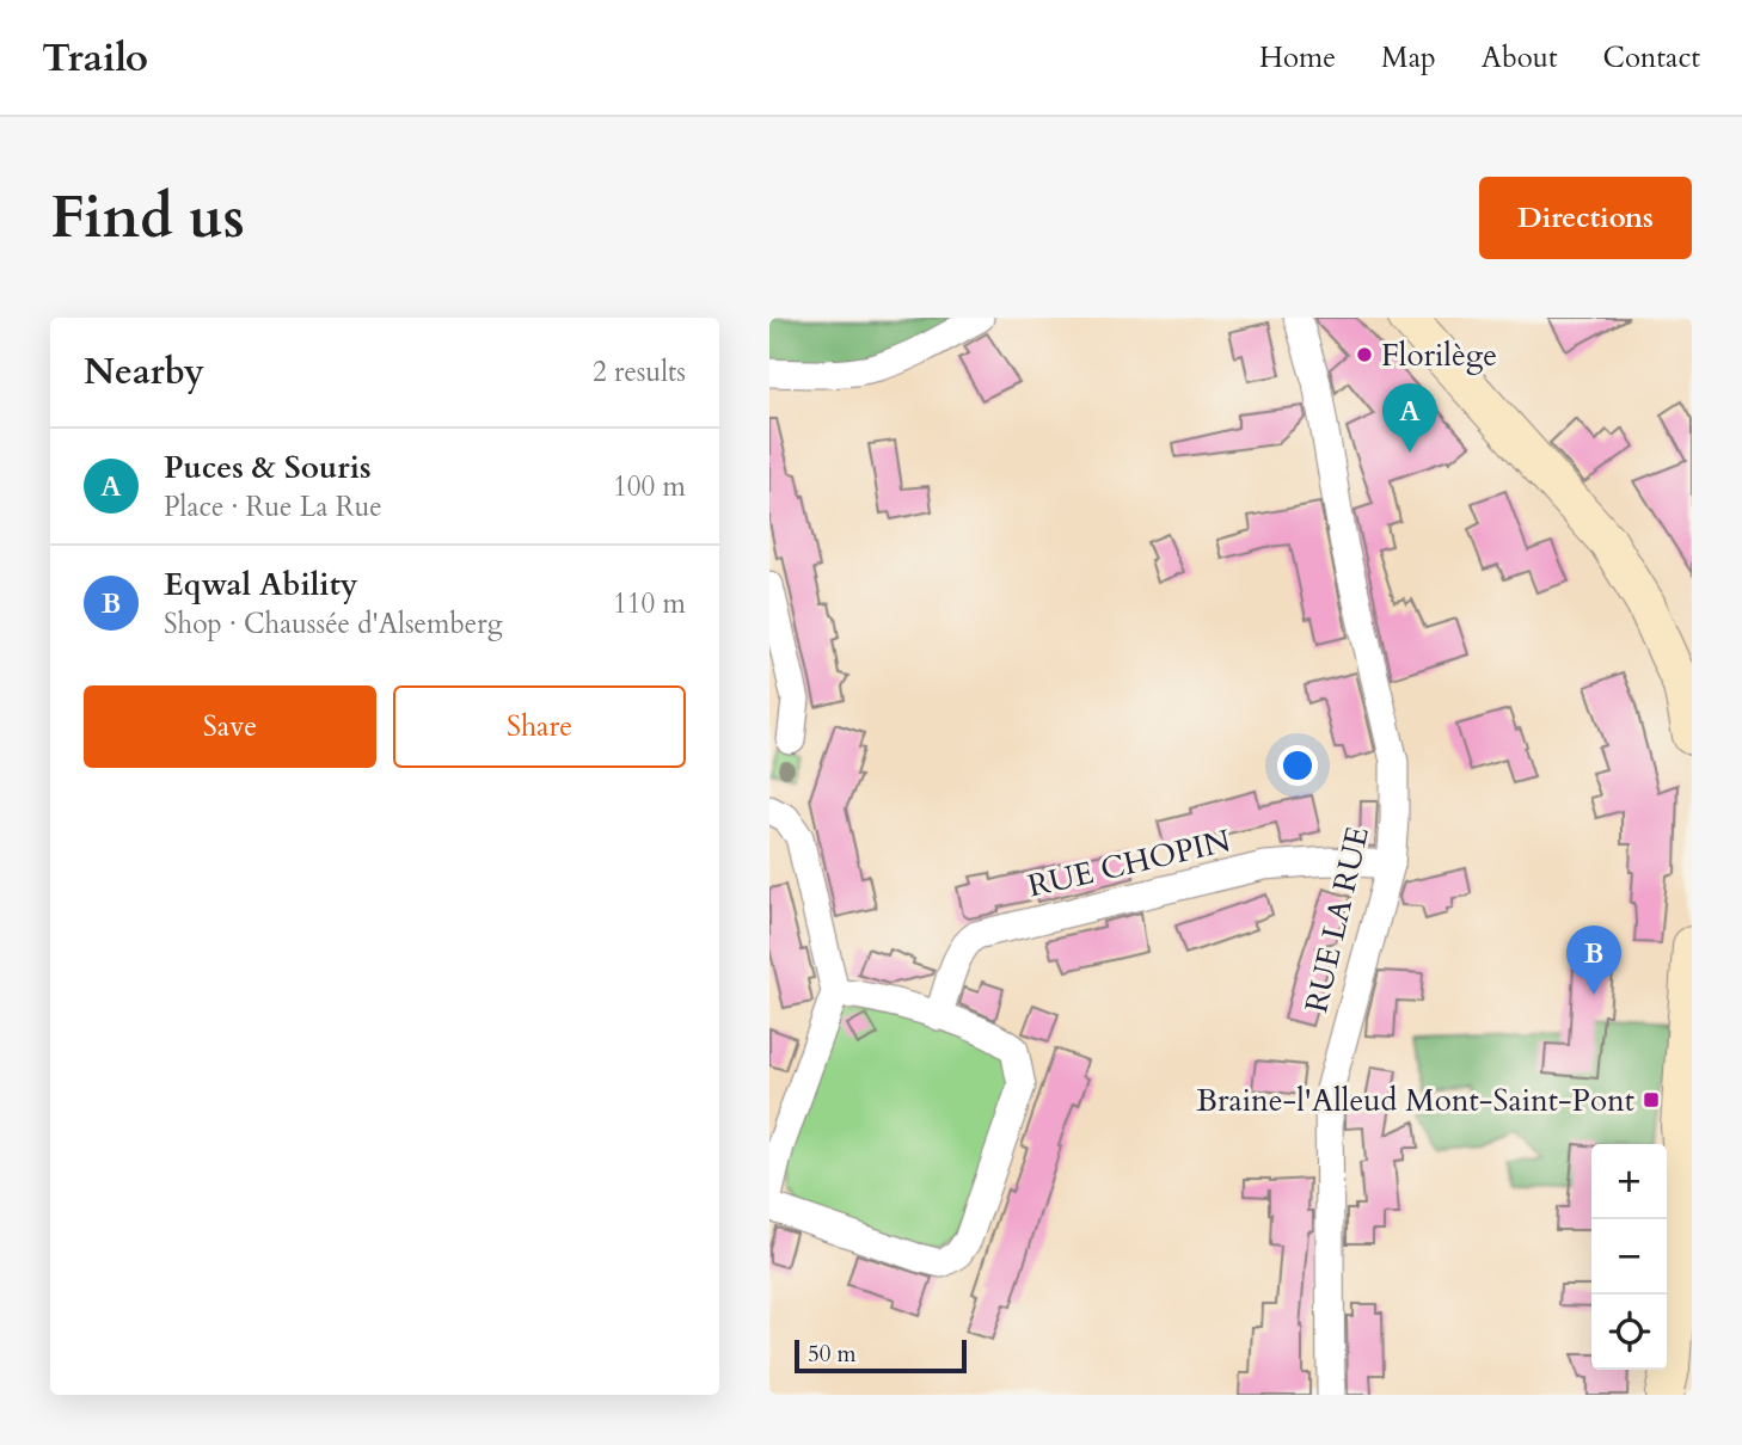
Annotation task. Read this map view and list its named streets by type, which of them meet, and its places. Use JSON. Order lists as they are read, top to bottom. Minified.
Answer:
{"streets":{"street":["RUE CHOPIN","RUE LA RUE"]},"crossings":[["RUE CHOPIN","RUE LA RUE"]],"places":{"other":["Florilège"],"transit":["Braine-l'Alleud Mont-Saint-Pont"]},"scale_bar":"50 m","page":{"header":"Trailo","nav":["Home","Map","About","Contact"],"buttons":["Directions",["Save","Share"]],"title":"Find us","heading":["Nearby","2 results"],"pins":["A","B"],"list":[{"mark":"A","name":"Puces & Souris","note":"Place · Rue La Rue","value":"100 m"},{"mark":"B","name":"Eqwal Ability","note":"Shop · Chaussée d'Alsemberg","value":"110 m"}],"map_buttons":["+","−"],"scale":"50 m"}}
